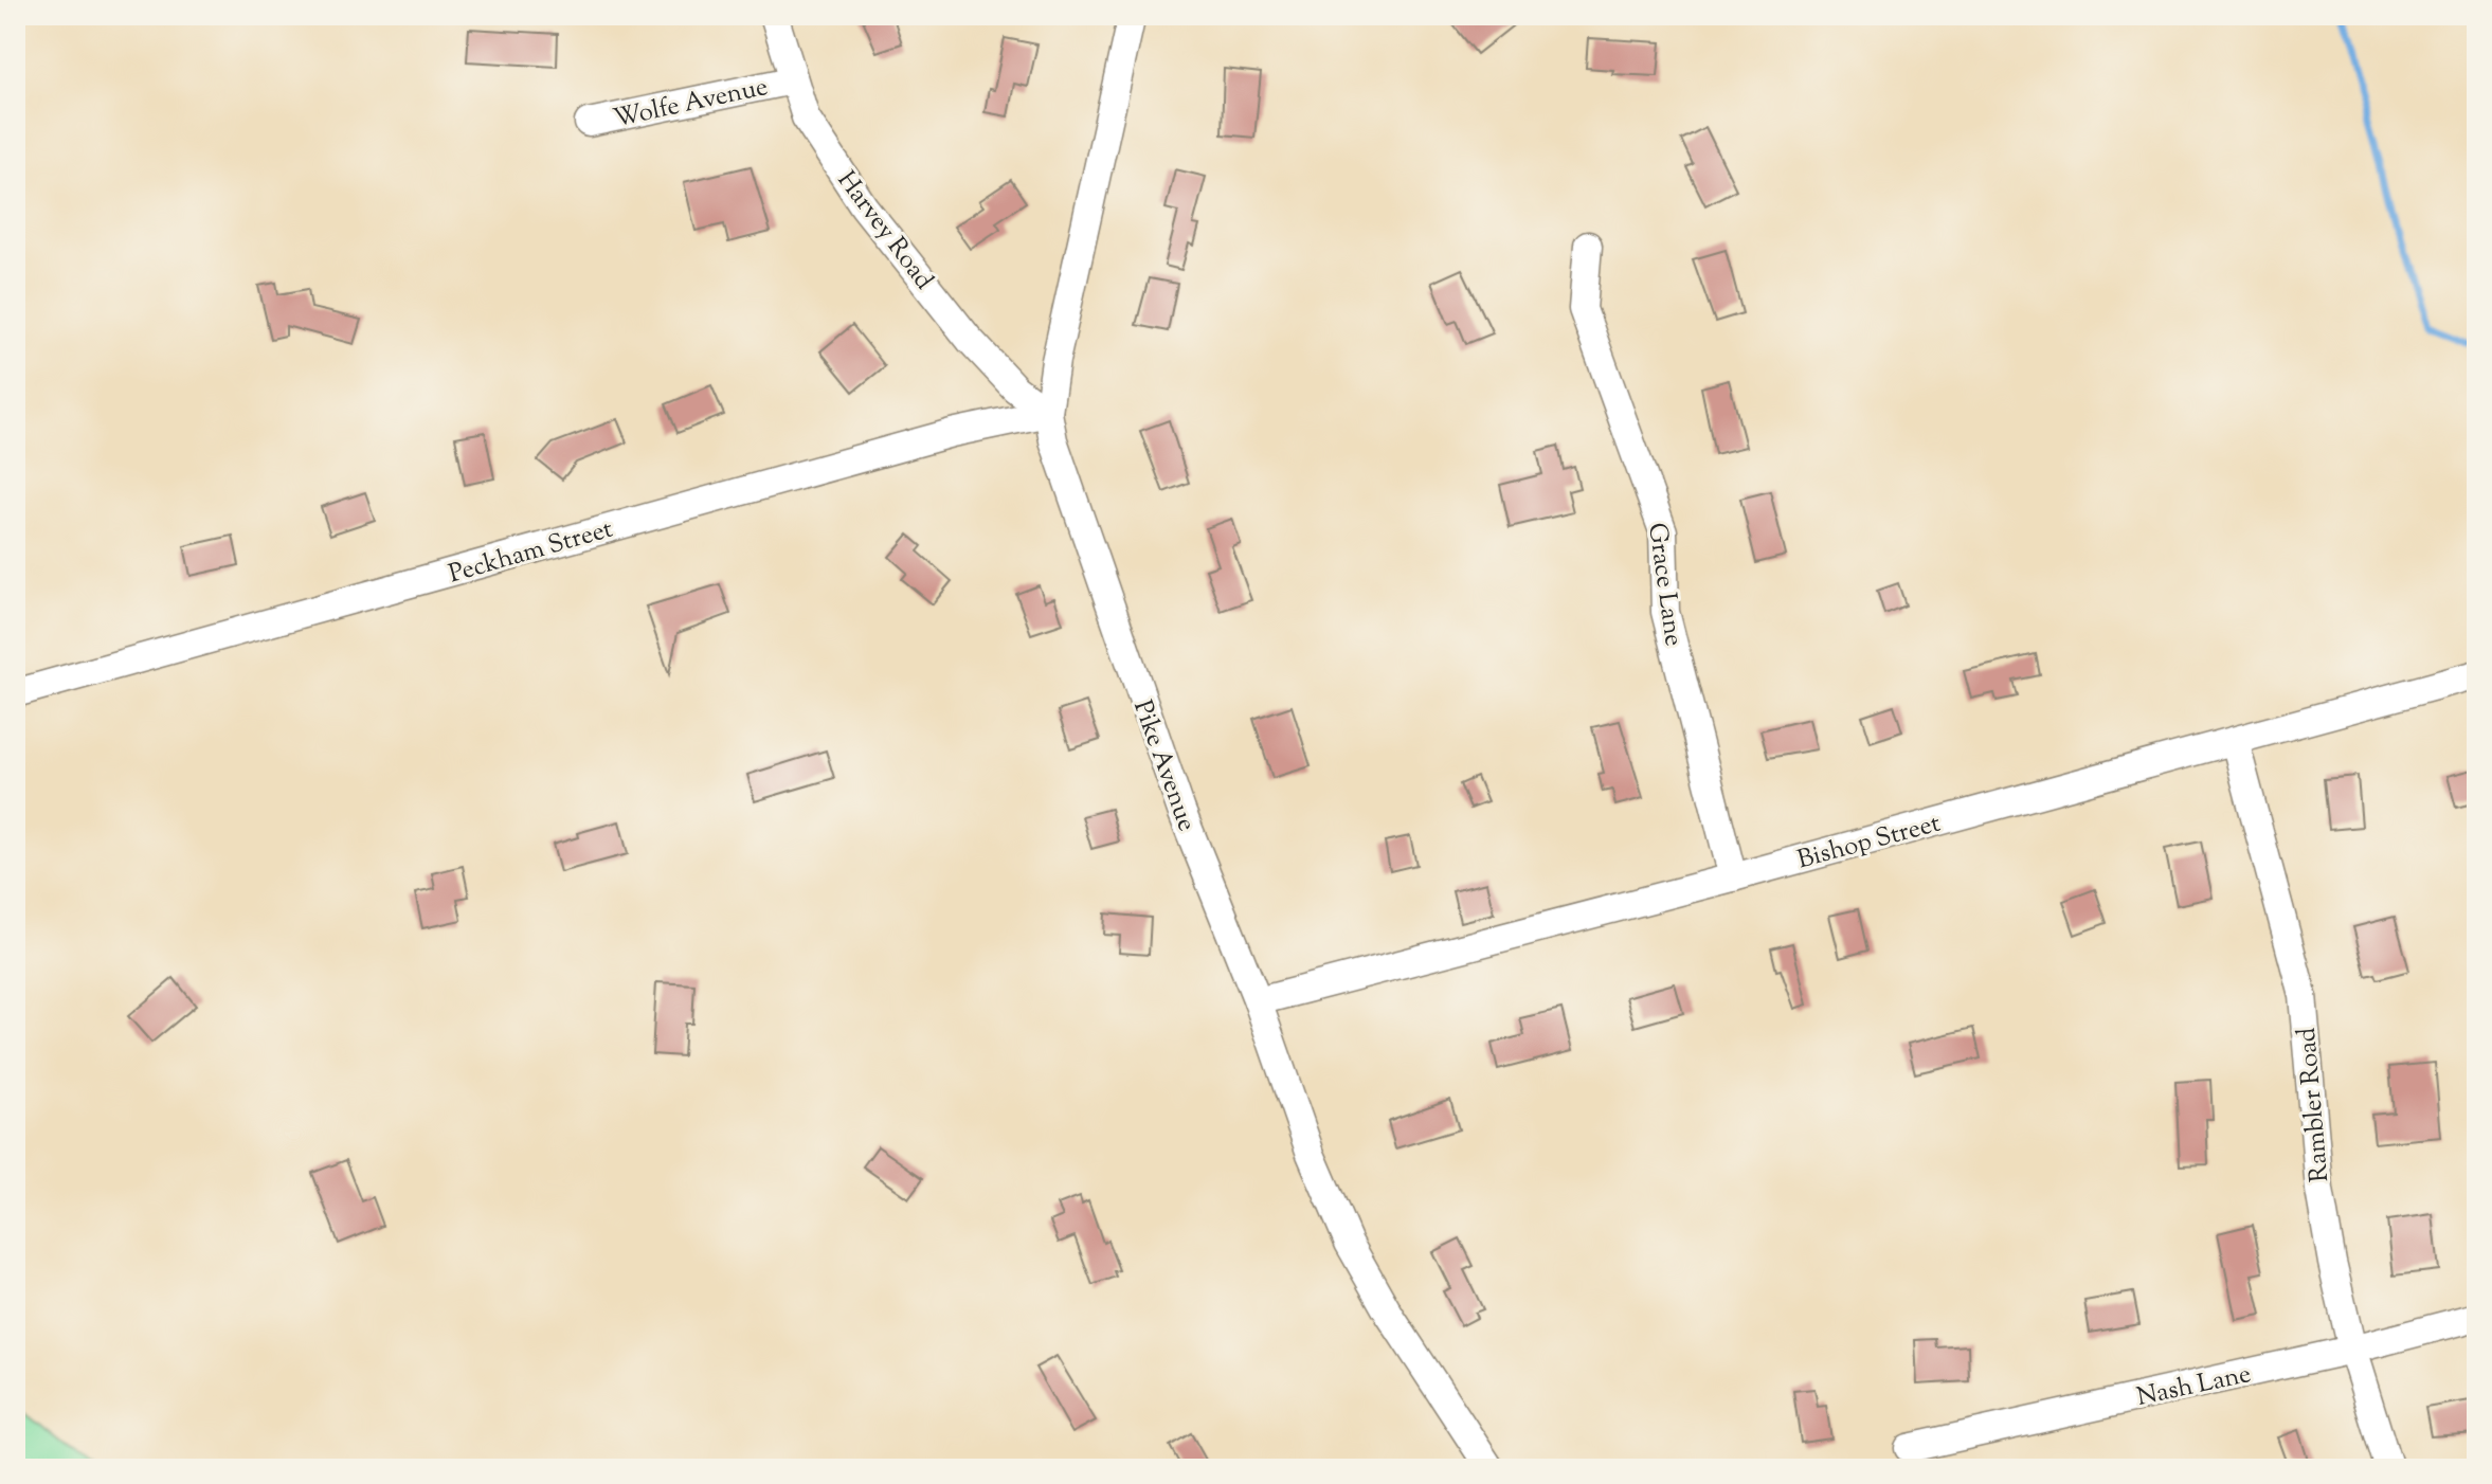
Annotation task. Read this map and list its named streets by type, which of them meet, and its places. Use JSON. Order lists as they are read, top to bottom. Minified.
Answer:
{"streets":{"street":["Wolfe Avenue","Harvey Road","Peckham Street","Grace Lane","Pike Avenue","Bishop Street","Rambler Road","Nash Lane"]},"crossings":[["Wolfe Avenue","Harvey Road"],["Harvey Road","Peckham Street"],["Harvey Road","Pike Avenue"],["Peckham Street","Pike Avenue"],["Grace Lane","Bishop Street"],["Pike Avenue","Bishop Street"],["Bishop Street","Rambler Road"],["Rambler Road","Nash Lane"]]}
